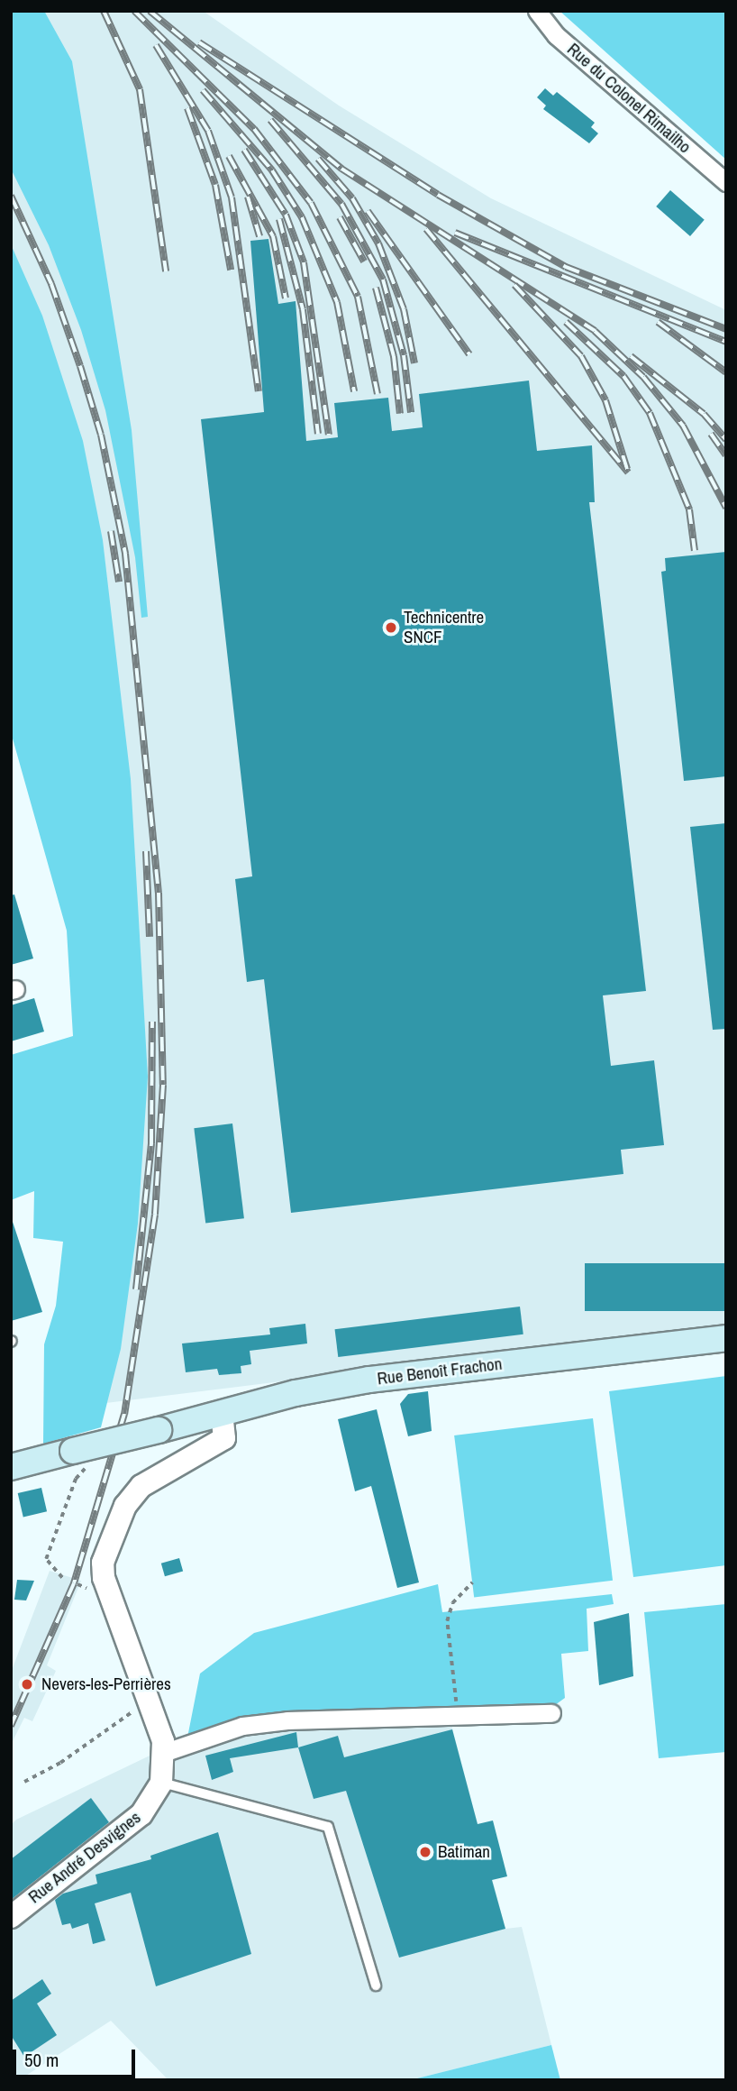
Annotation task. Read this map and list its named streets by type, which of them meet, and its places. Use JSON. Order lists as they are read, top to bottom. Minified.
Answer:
{"streets":{"main road":["Rue Benoît Frachon"],"street":["Rue du Colonel Rimailho","Rue André Desvignes"]},"crossings":[["Rue Benoît Frachon","Rue André Desvignes"]],"places":["Technicentre SNCF","Nevers-les-Perrières","Batiman"],"scale_bar":"50 m"}
